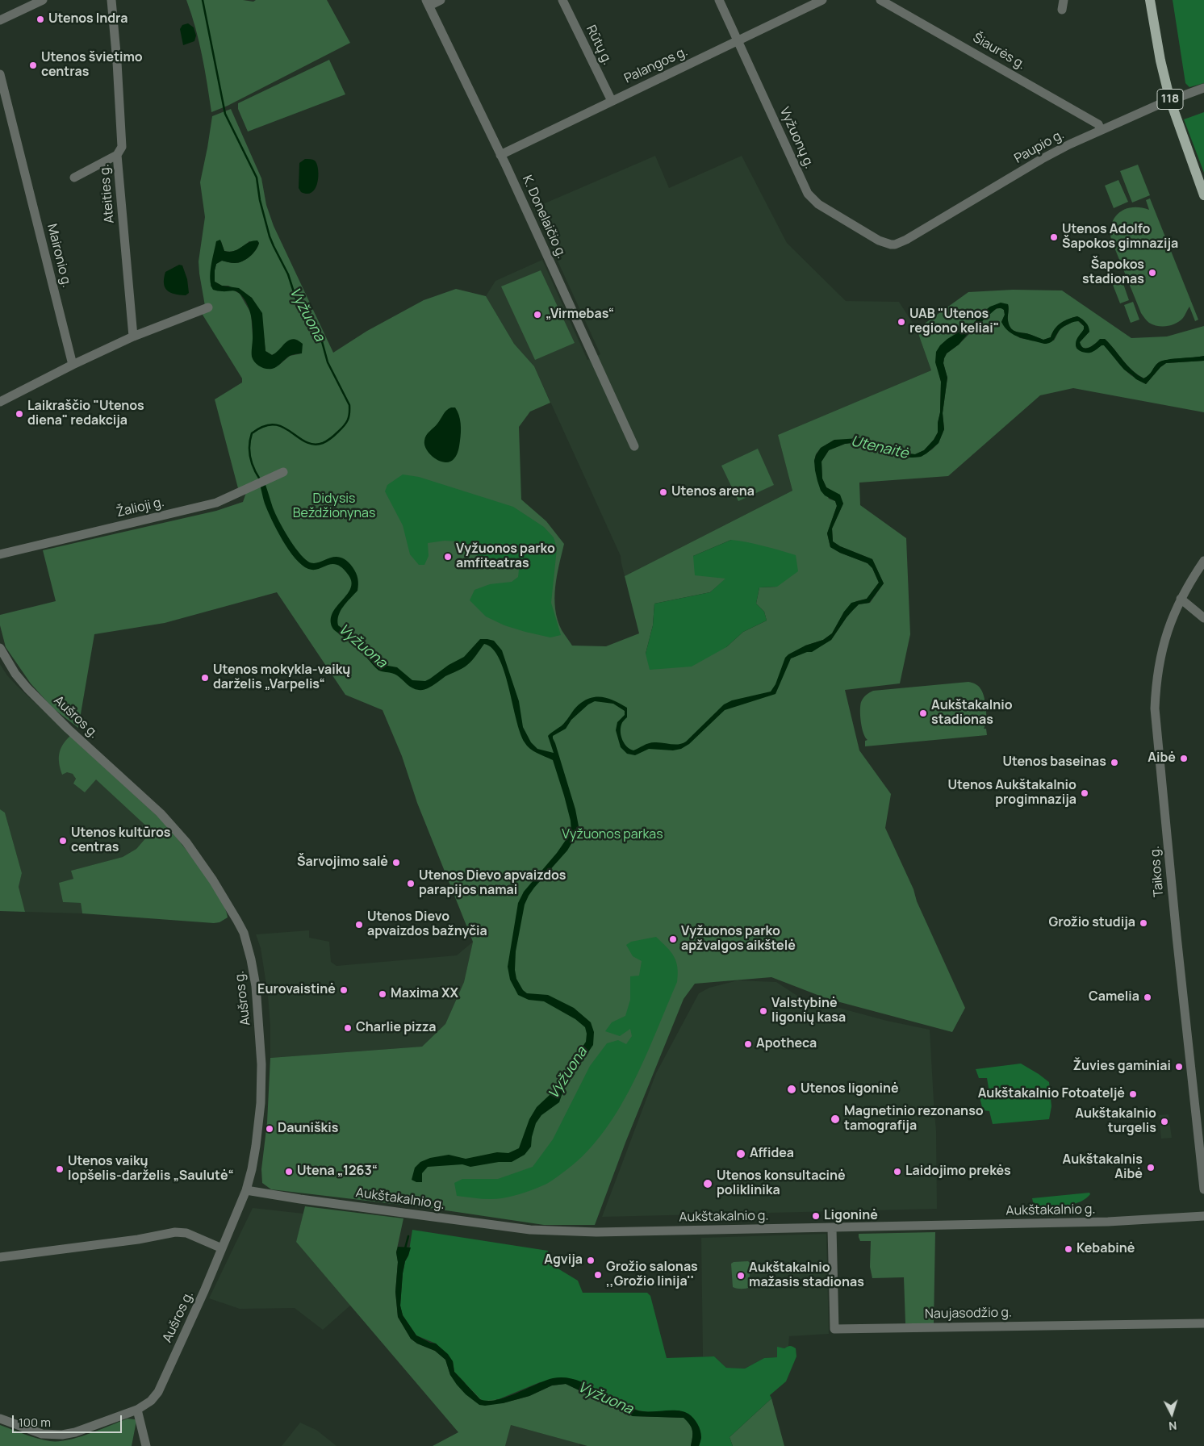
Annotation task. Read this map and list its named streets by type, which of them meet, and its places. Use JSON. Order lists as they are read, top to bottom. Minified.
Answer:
{"streets":{"main road":["118"],"street":["Rūtų g.","Šiaurės g.","Palangos g.","Vyžuonų g.","Paupio g.","Ateities g.","K. Donelaičio g.","Maironio g.","Žalioji g.","Aušros g.","Taikos g.","Aukštakalnio g.","Naujasodžio g."]},"crossings":[["Rūtų g.","Palangos g."],["Šiaurės g.","Paupio g."],["Palangos g.","Vyžuonų g."],["Palangos g.","K. Donelaičio g."],["118","Paupio g."],["Vyžuonų g.","Paupio g."],["Aušros g.","Aukštakalnio g."],["Aukštakalnio g.","Naujasodžio g."]],"water":["Vyžuona","Utenaitė"],"parks":["Didysis Beždžionynas","Vyžuonos parkas"],"places":["Utenos Indra","Utenos švietimo centras","Utenos Adolfo Šapokos gimnazija","Šapokos stadionas","„Virmebas“","UAB \"Utenos regiono keliai\"","Laikraščio \"Utenos diena\" redakcija","Utenos arena","Vyžuonos parko amfiteatras","Utenos mokykla-vaikų darželis „Varpelis“","Aukštakalnio stadionas","Aibė","Utenos baseinas","Utenos Aukštakalnio progimnazija","Utenos kultūros centras","Šarvojimo salė","Utenos Dievo apvaizdos parapijos namai","Grožio studija","Utenos Dievo apvaizdos bažnyčia","Vyžuonos parko apžvalgos aikštelė","Eurovaistinė","Maxima XX","Camelia","Valstybinė ligonių kasa","Charlie pizza","Apotheca","Žuvies gaminiai","Utenos ligoninė","Aukštakalnio Fotoateljė","Magnetinio rezonanso tamografija","Aukštakalnio turgelis","Dauniškis","Affidea","Aukštakalnis Aibė","Utenos vaikų lopšelis-darželis „Saulutė“","Utena „1263“","Laidojimo prekės","Utenos konsultacinė poliklinika","Ligoninė","Kebabinė","Agvija","Grožio salonas ,,Grožio linija''","Aukštakalnio mažasis stadionas"],"scale_bar":"100 m","north":"bottom"}
